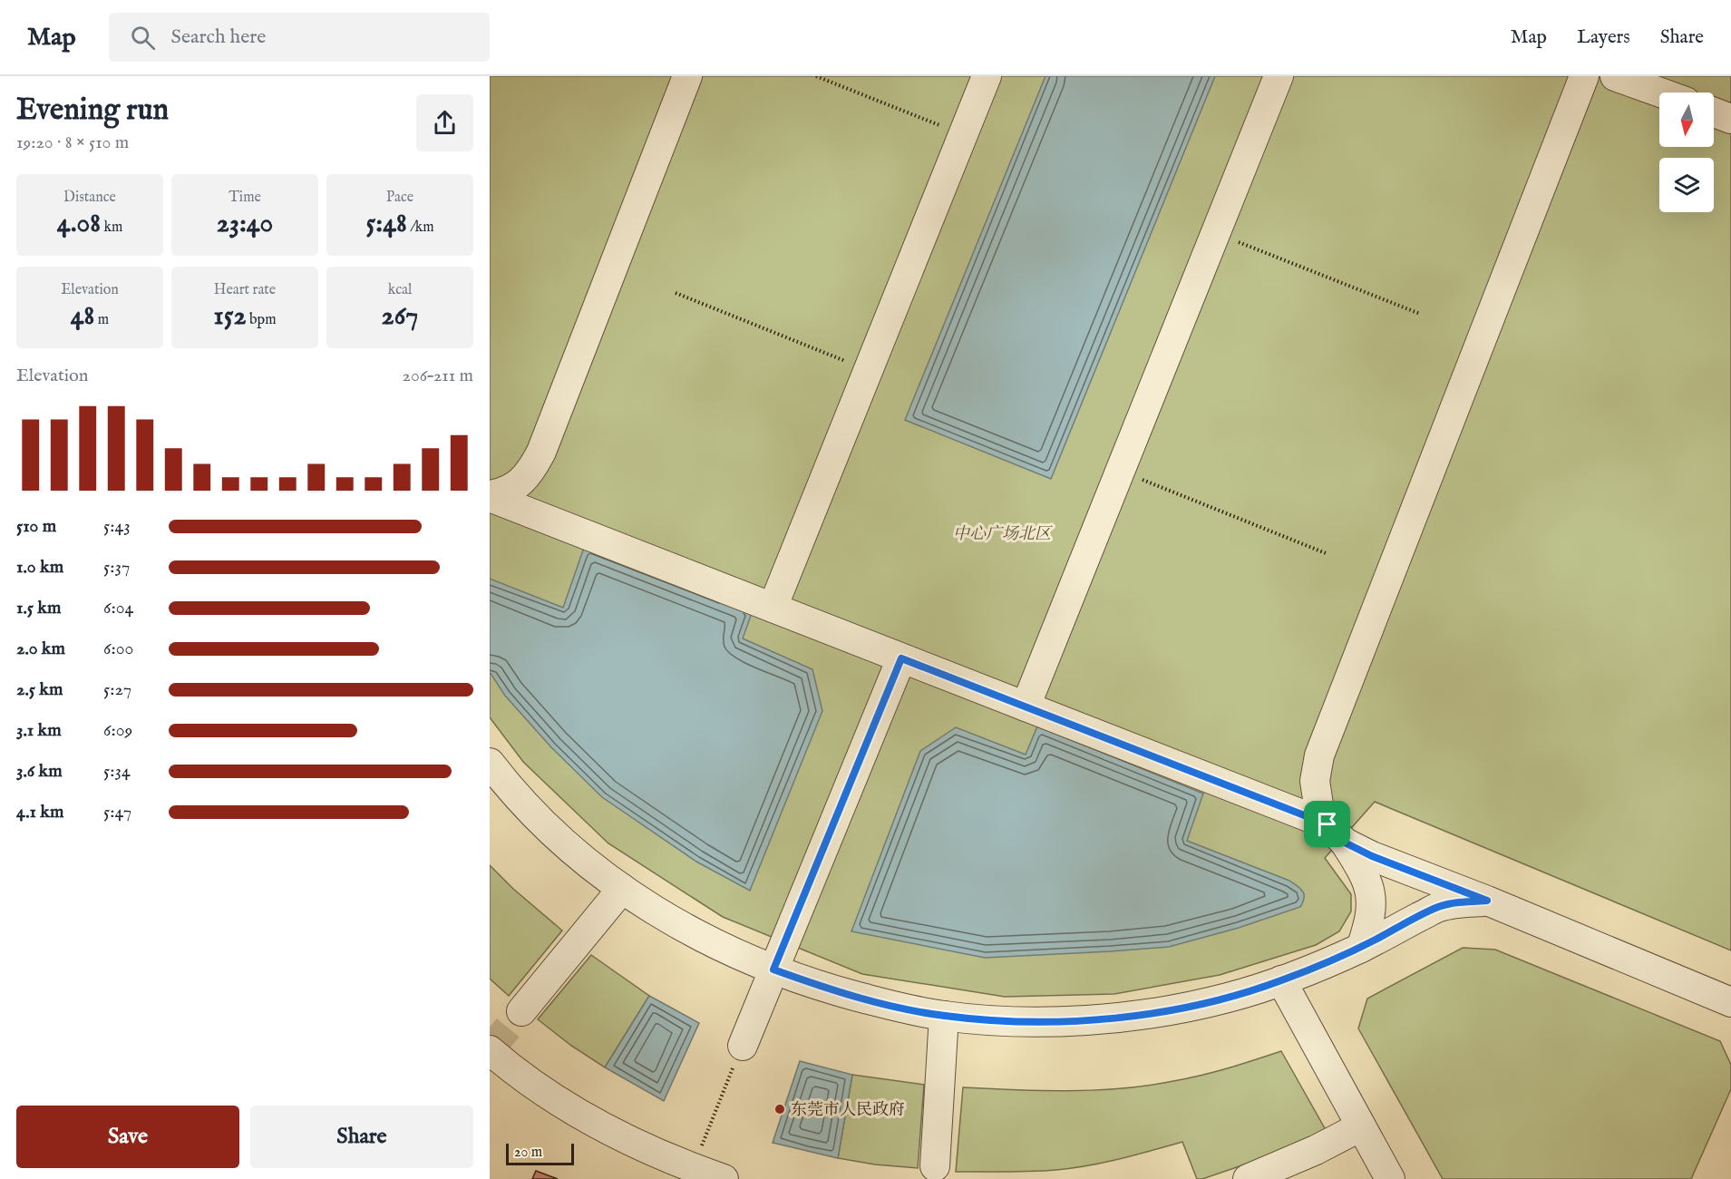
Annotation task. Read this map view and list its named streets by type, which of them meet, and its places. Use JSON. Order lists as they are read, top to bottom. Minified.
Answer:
{"parks":["中心广场北区"],"places":["东莞市人民政府"],"scale_bar":"20 m","north":"bottom","page":{"header":"Map","search":"Search here","nav":["Map","Layers","Share"],"heading":["Evening run","19:20 · 8 × 510 m"],"stats":[["Distance","4.08 km"],["Time","23:40"],["Pace","5:48 /km"],["Elevation","48 m"],["Heart rate","152 bpm"],["kcal","267"]],"chart":["Elevation","206–211 m"],"list":[{"name":"510 m","note":"5:43"},{"name":"1.0 km","note":"5:37"},{"name":"1.5 km","note":"6:04"},{"name":"2.0 km","note":"6:00"},{"name":"2.5 km","note":"5:27"},{"name":"3.1 km","note":"6:09"},{"name":"3.6 km","note":"5:34"},{"name":"4.1 km","note":"5:47"}],"buttons":["Save","Share"],"scale":"20 m"}}
